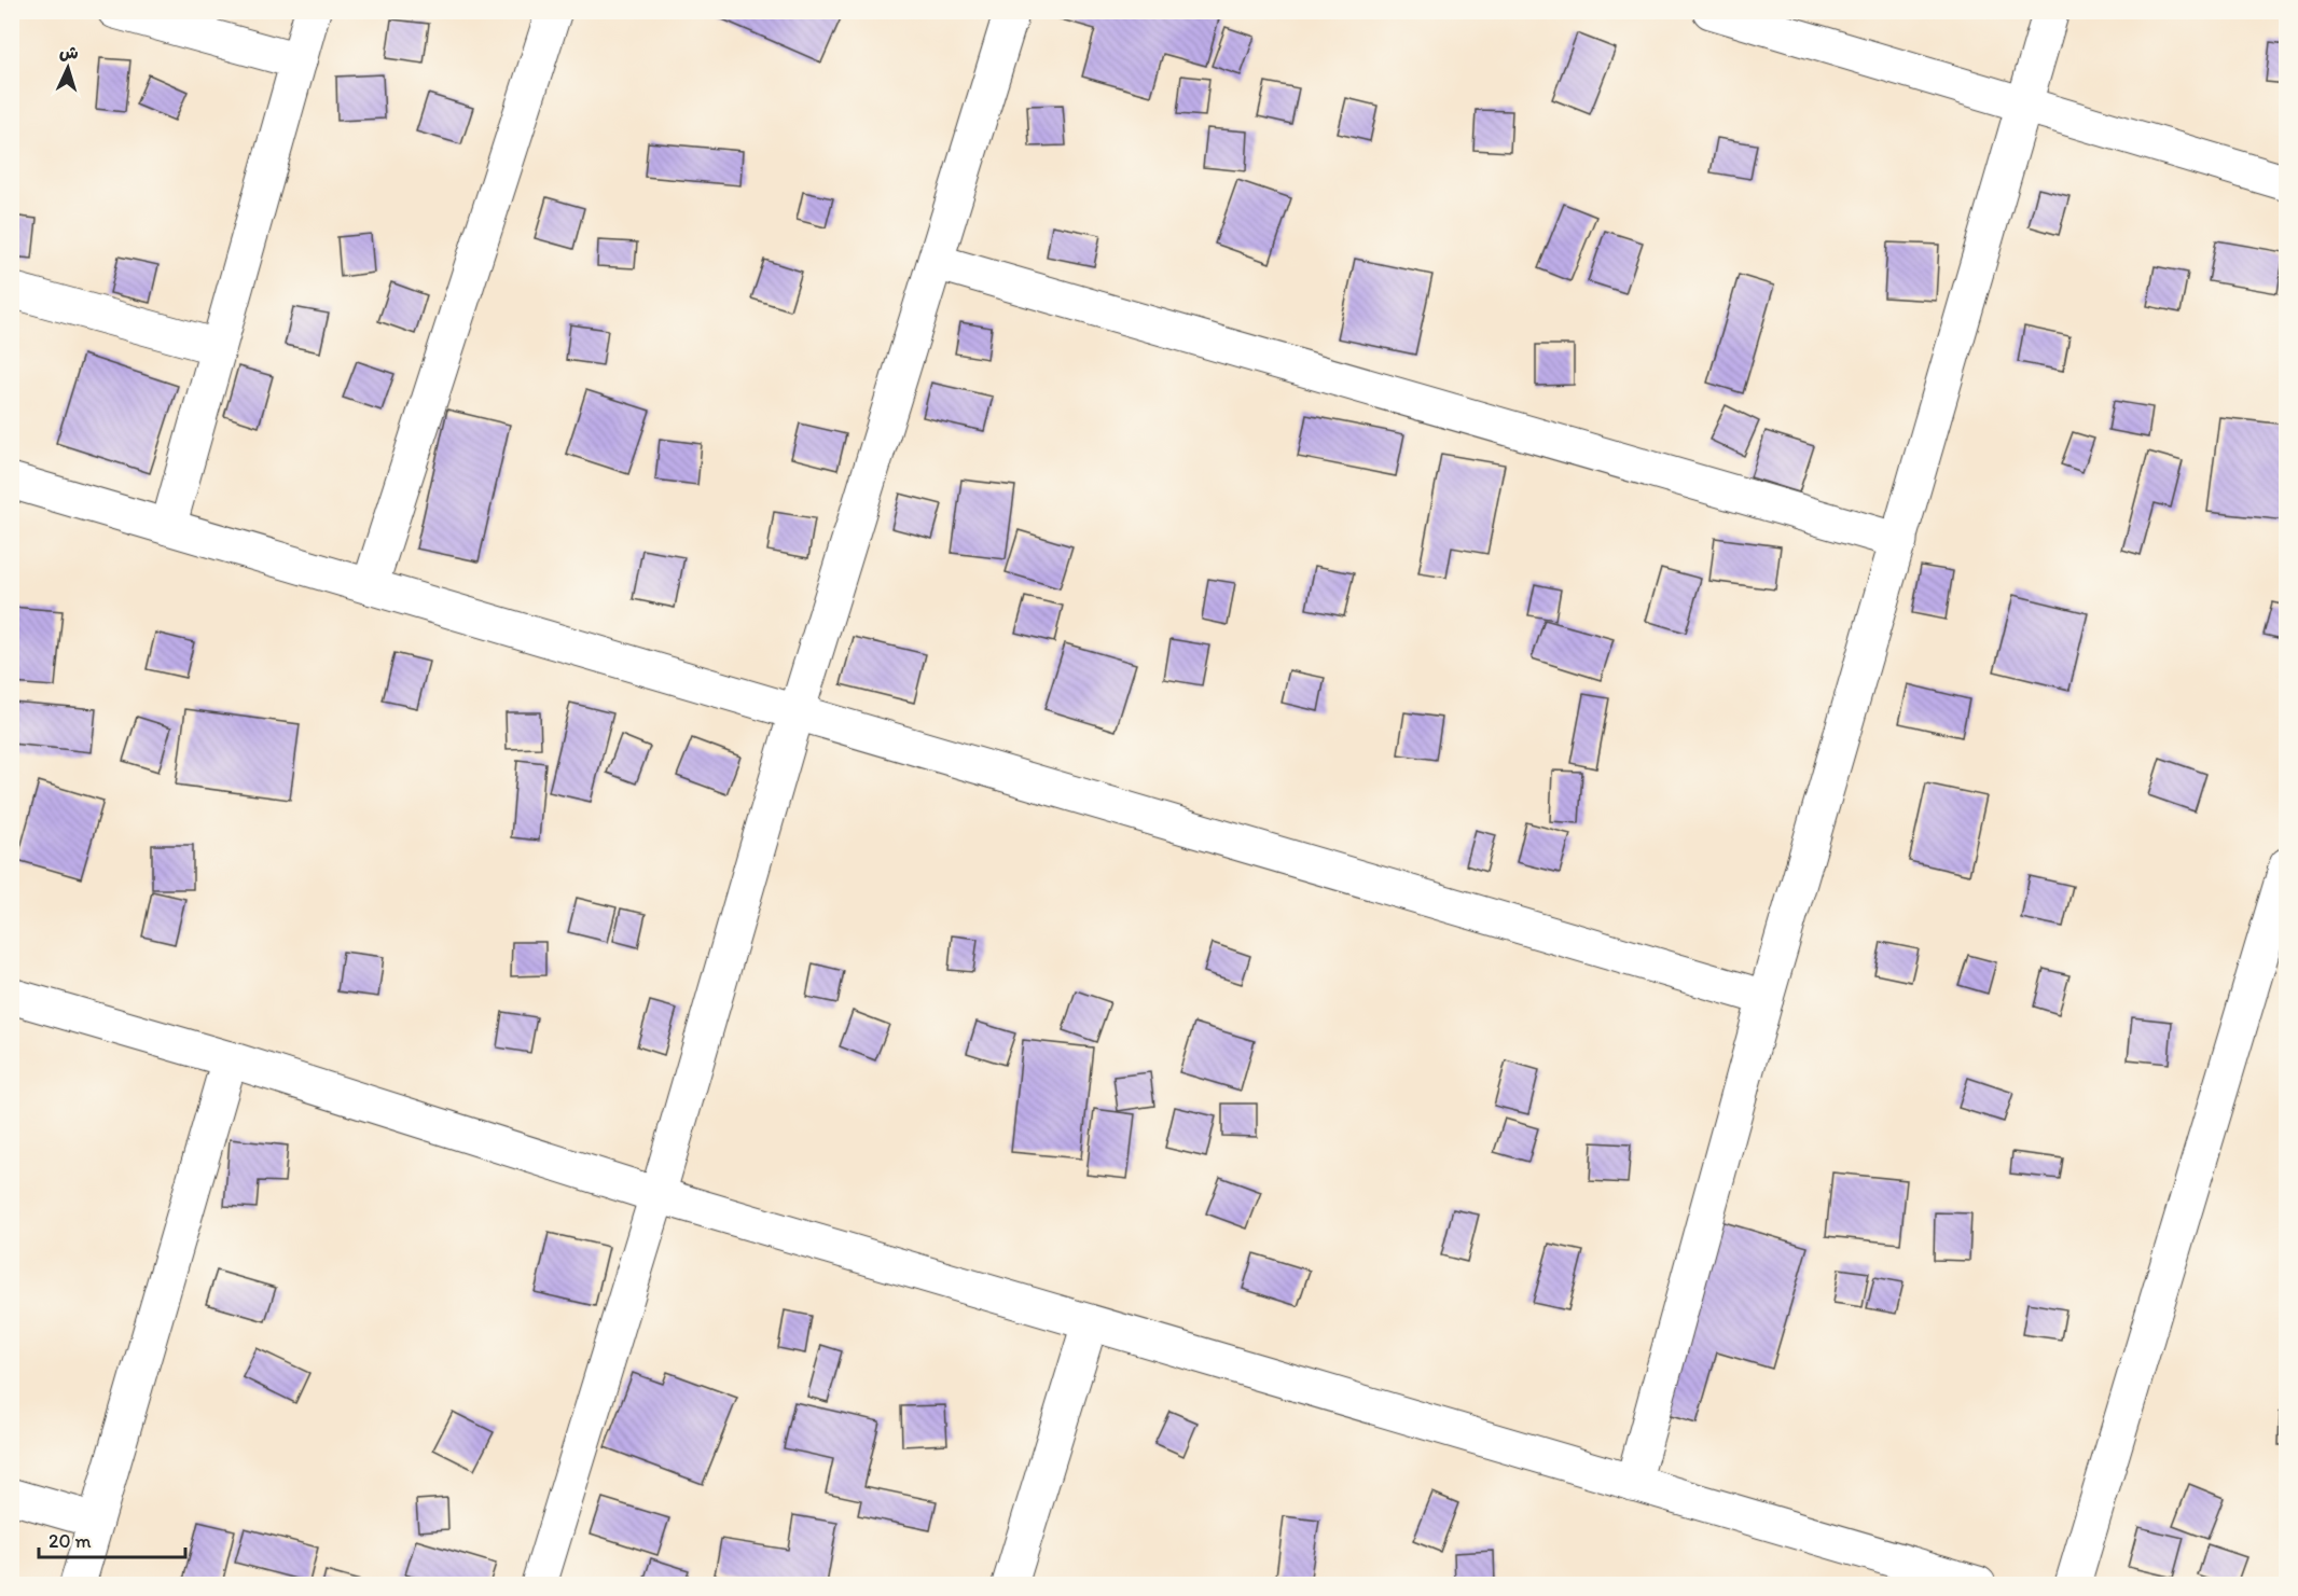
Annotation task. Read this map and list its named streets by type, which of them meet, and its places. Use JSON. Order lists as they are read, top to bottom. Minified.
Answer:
{"scale_bar":"20 m","north":"top"}
